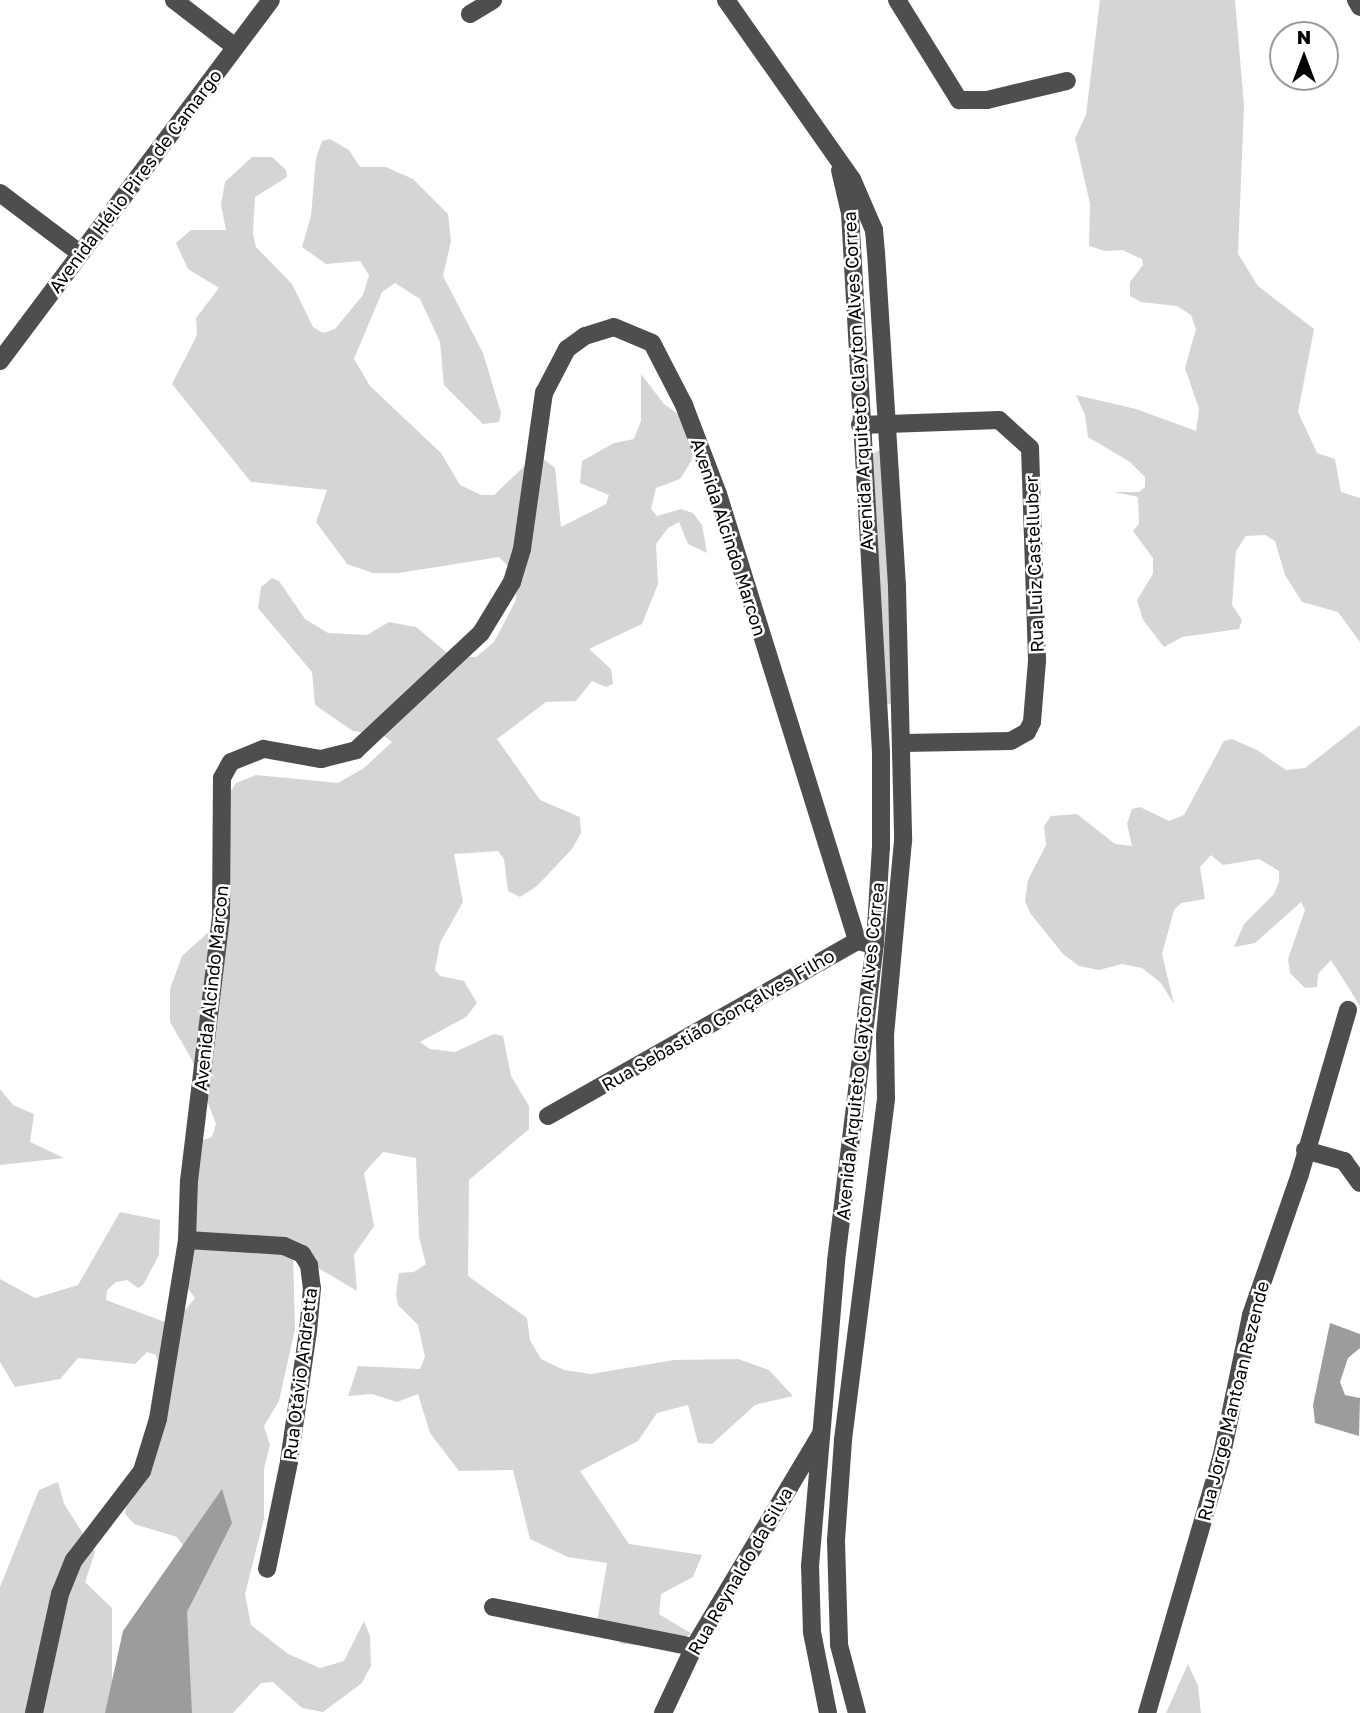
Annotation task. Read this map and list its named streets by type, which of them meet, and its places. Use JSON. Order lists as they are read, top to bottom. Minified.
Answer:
{"streets":{"street":["Avenida Hélio Pires de Camargo","Avenida Arquiteto Clayton Alves Correa","Avenida Alcindo Marcon","Rua Luiz Castelluber","Rua Sebastião Gonçalves Filho","Rua Otávio Andretta","Rua Jorge Mantoan Rezende","Rua Reynaldo da Silva"]},"crossings":[["Avenida Arquiteto Clayton Alves Correa","Rua Luiz Castelluber"],["Avenida Arquiteto Clayton Alves Correa","Rua Reynaldo da Silva"],["Avenida Alcindo Marcon","Rua Sebastião Gonçalves Filho"],["Avenida Alcindo Marcon","Rua Otávio Andretta"]],"north":"top"}
